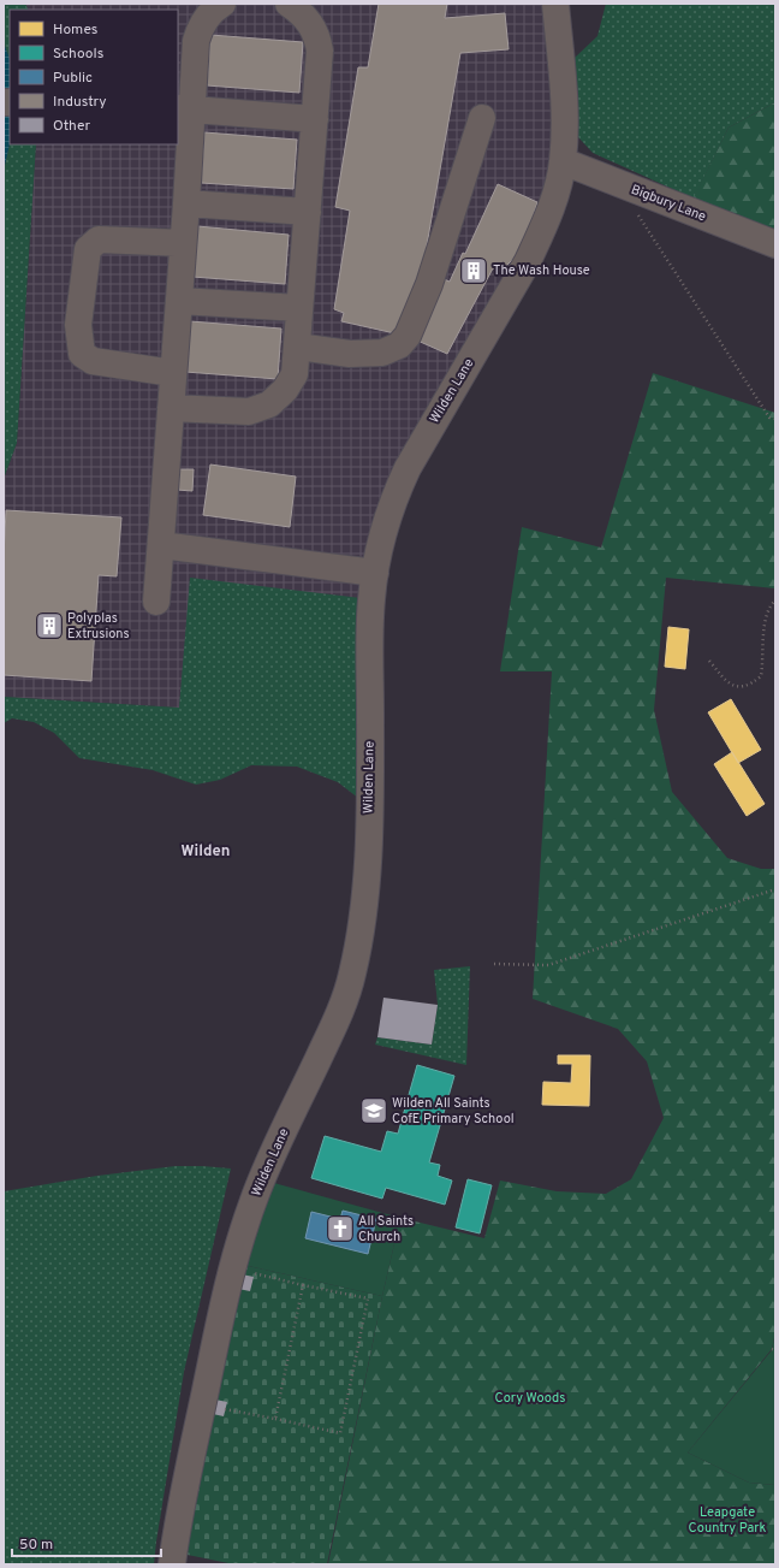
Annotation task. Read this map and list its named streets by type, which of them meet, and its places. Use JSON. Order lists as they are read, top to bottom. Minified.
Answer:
{"streets":{"street":["Bigbury Lane","Wilden Lane"]},"crossings":[["Bigbury Lane","Wilden Lane"]],"districts":["Wilden"],"parks":["Cory Woods","Leapgate Country Park"],"places":{"building":["The Wash House","Polyplas Extrusions"],"school or university":["Wilden All Saints CofE Primary School"],"church":["All Saints Church"]},"legend":["Homes","Schools","Public","Industry","Other"],"scale_bar":"50 m"}
